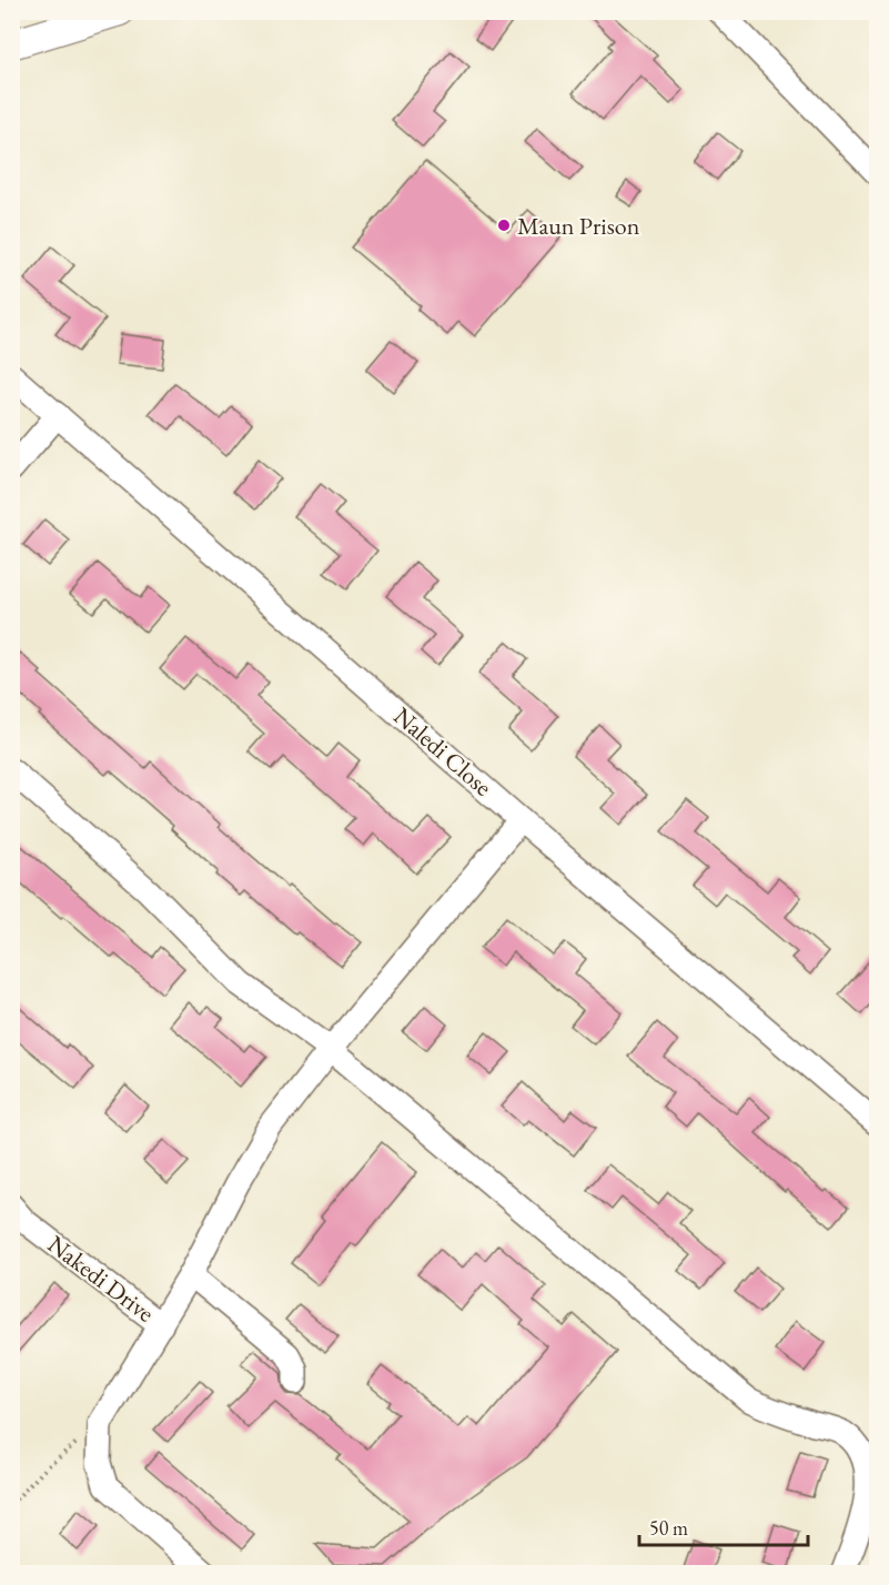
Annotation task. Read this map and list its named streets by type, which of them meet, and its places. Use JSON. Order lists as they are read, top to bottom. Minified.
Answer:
{"streets":{"street":["Naledi Close","Nakedi Drive"]},"places":["Maun Prison"],"scale_bar":"50 m"}
